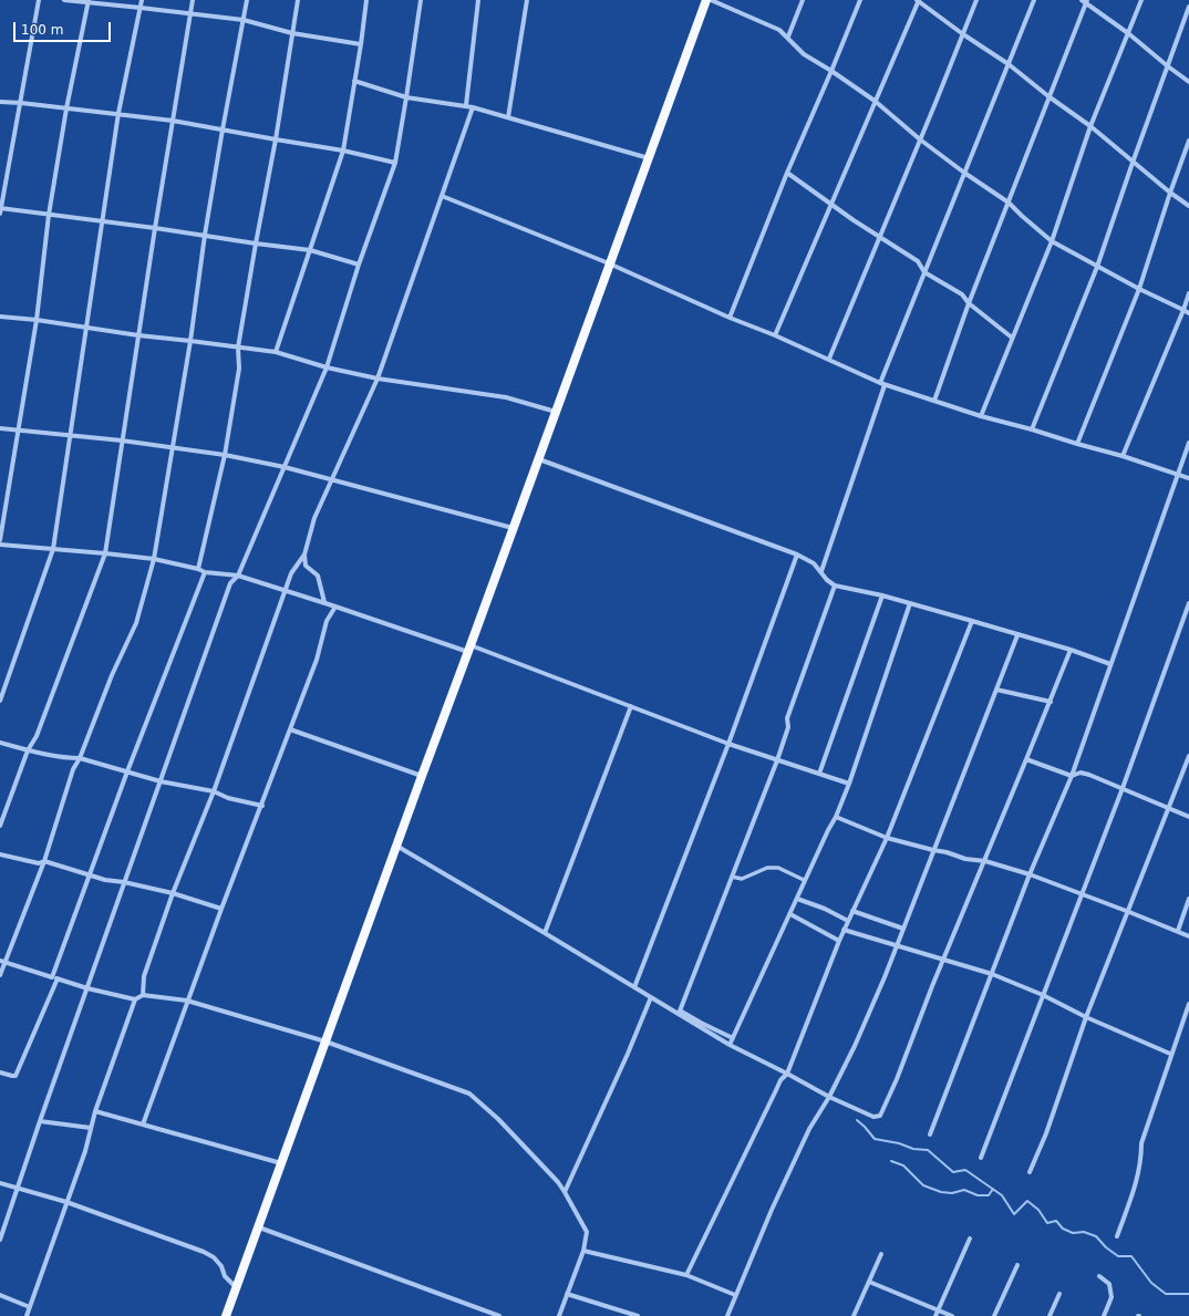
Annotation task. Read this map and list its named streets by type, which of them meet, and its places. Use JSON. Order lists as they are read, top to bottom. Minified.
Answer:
{"scale_bar":"100 m"}
